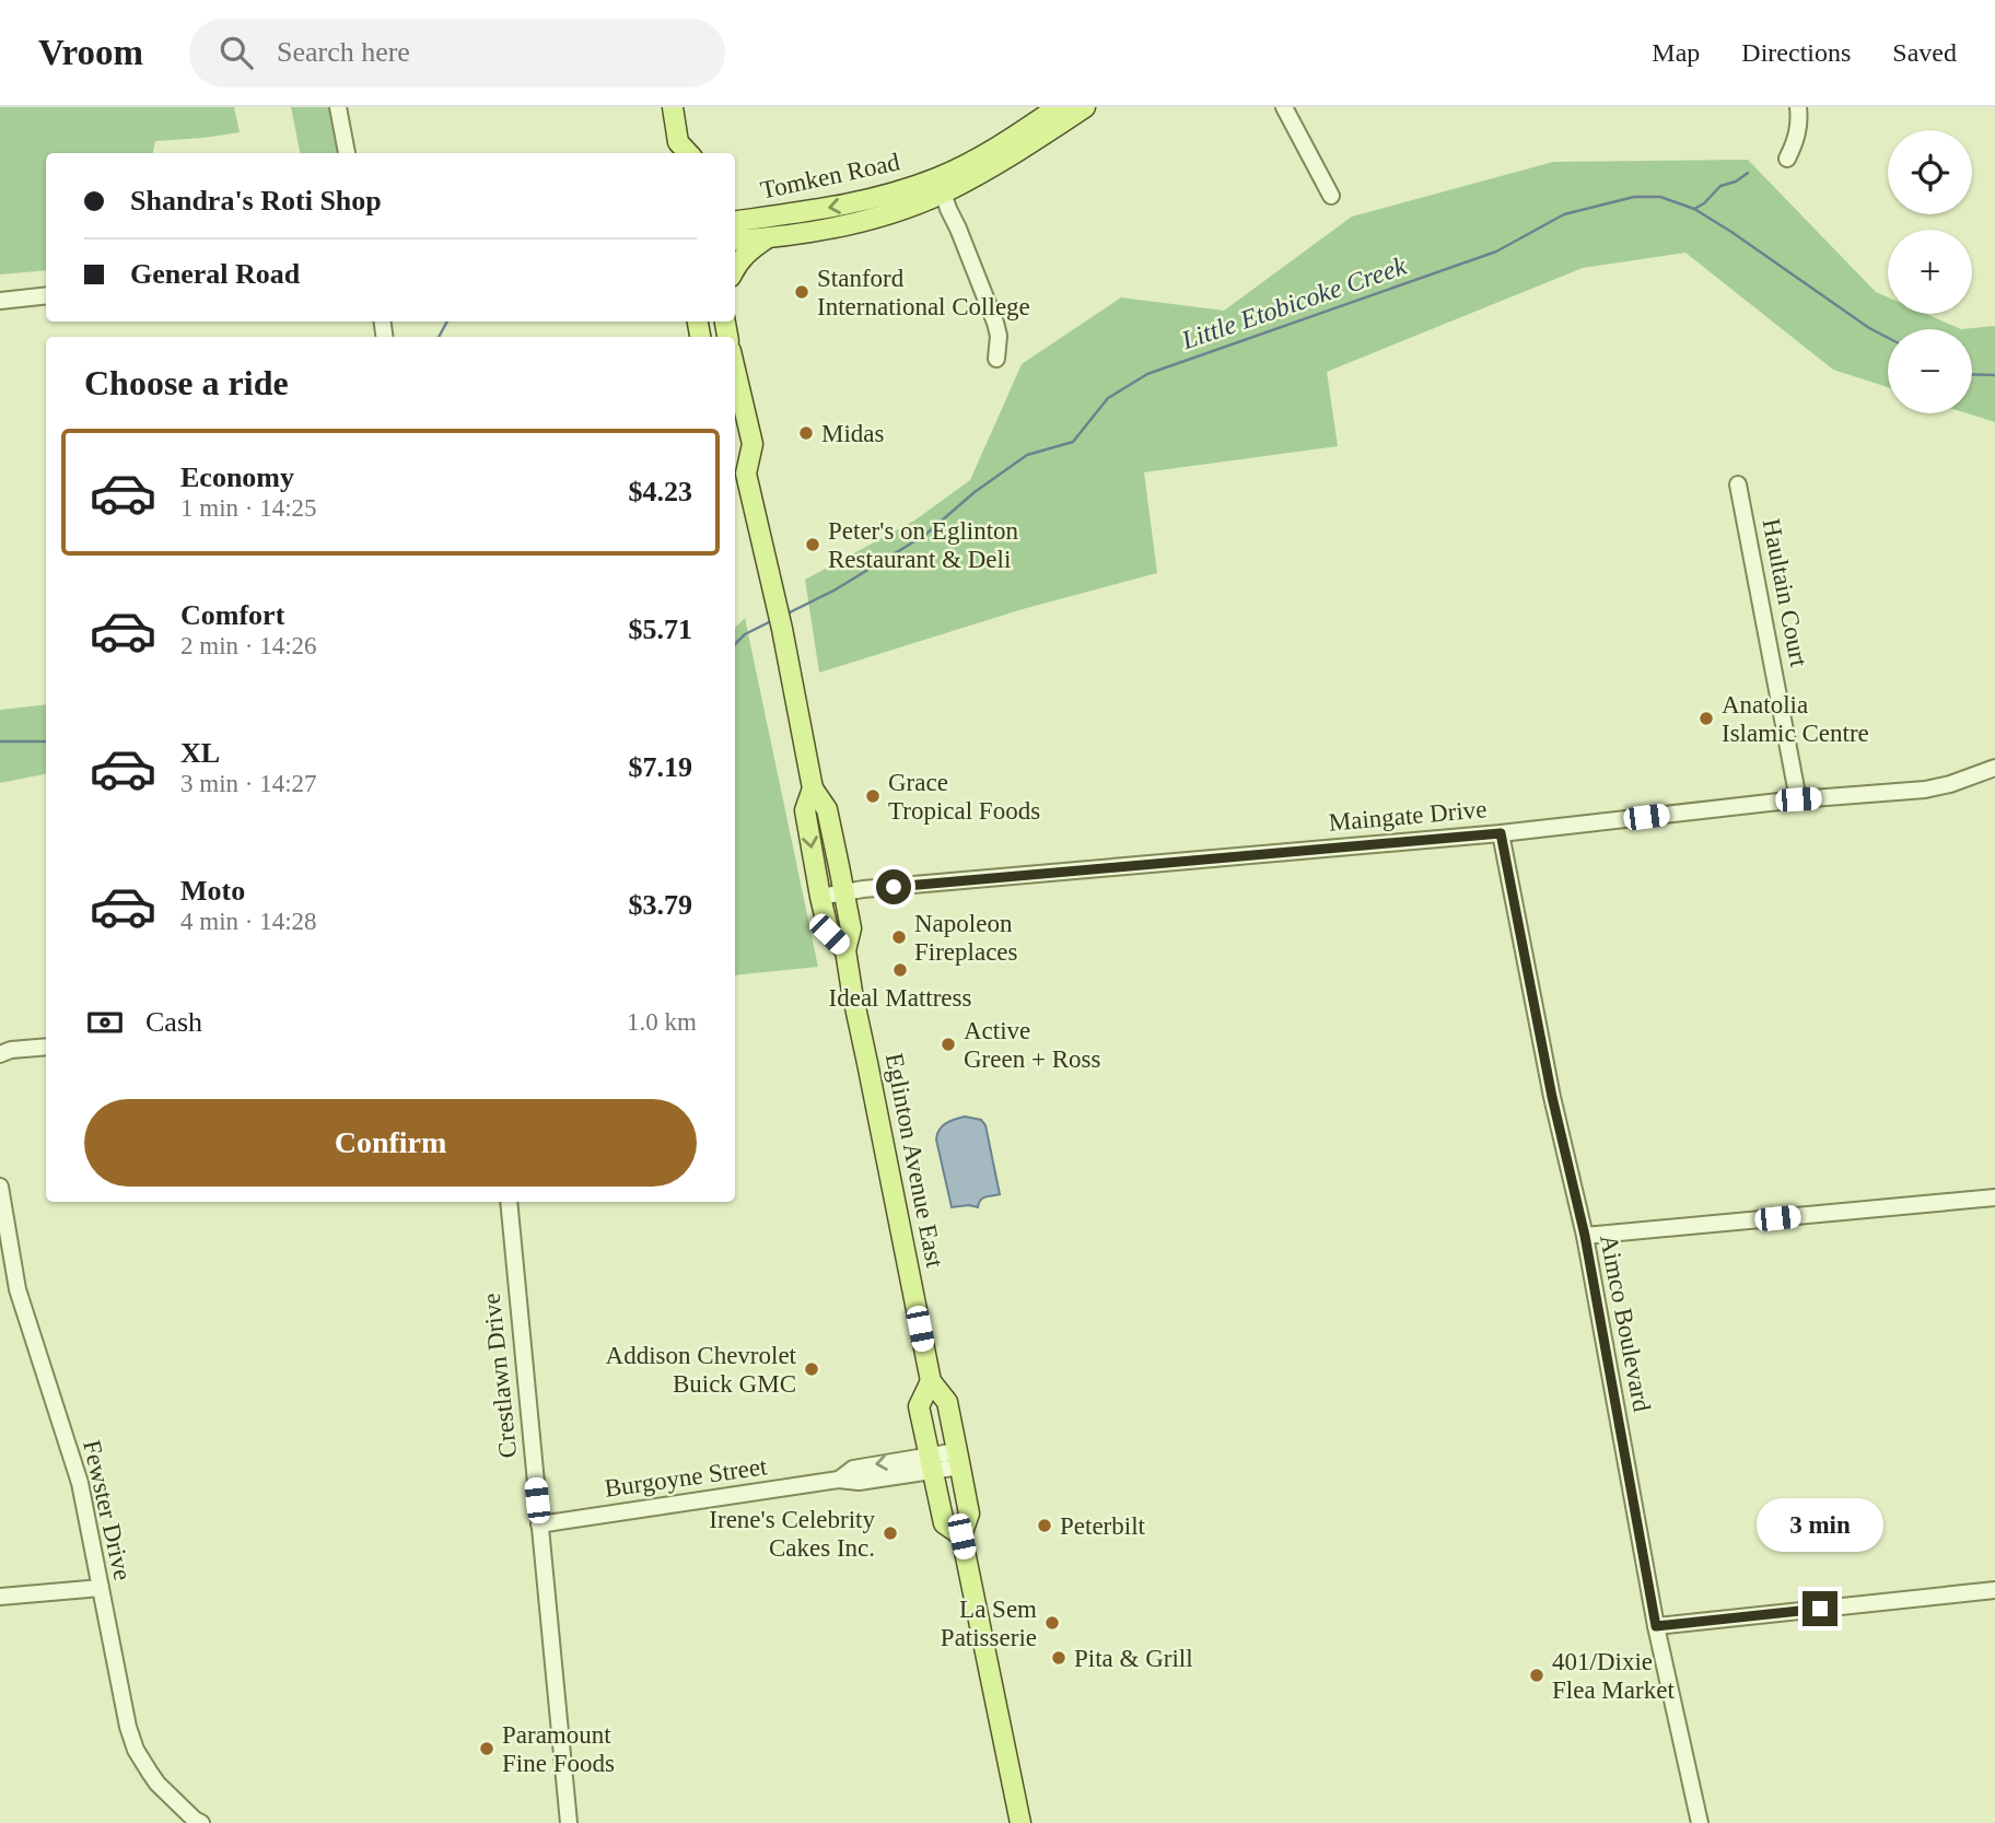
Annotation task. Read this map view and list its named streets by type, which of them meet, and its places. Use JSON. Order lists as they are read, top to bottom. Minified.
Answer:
{"streets":{"main road":["Tomken Road","Eglinton Avenue East"],"street":["Haultain Court","Maingate Drive","Aimco Boulevard","Crestlawn Drive","Burgoyne Street","Fewster Drive"]},"crossings":[["Haultain Court","Maingate Drive"],["Maingate Drive","Eglinton Avenue East"],["Maingate Drive","Aimco Boulevard"],["Eglinton Avenue East","Burgoyne Street"],["Crestlawn Drive","Burgoyne Street"]],"water":["Little Etobicoke Creek"],"places":["Stanford International College","Midas","Peter's on Eglinton Restaurant & Deli","Anatolia Islamic Centre","Grace Tropical Foods","Napoleon Fireplaces","Ideal Mattress","Active Green + Ross","Addison Chevrolet Buick GMC","Peterbilt","Irene's Celebrity Cakes Inc.","La Sem Patisserie","Pita & Grill","401/Dixie Flea Market","Paramount Fine Foods"],"page":{"header":"Vroom","search":"Search here","nav":["Map","Directions","Saved"],"map_buttons":["+","−"],"banner":["Shandra's Roti Shop","General Road"],"heading":"Choose a ride","list":[{"name":"Economy","note":"1 min · 14:25","value":"$4.23"},{"name":"Comfort","note":"2 min · 14:26","value":"$5.71"},{"name":"XL","note":"3 min · 14:27","value":"$7.19"},{"name":"Moto","note":"4 min · 14:28","value":"$3.79"}],"pay":["Cash","1.0 km"],"buttons":"Confirm","bubble":"3 min"}}
